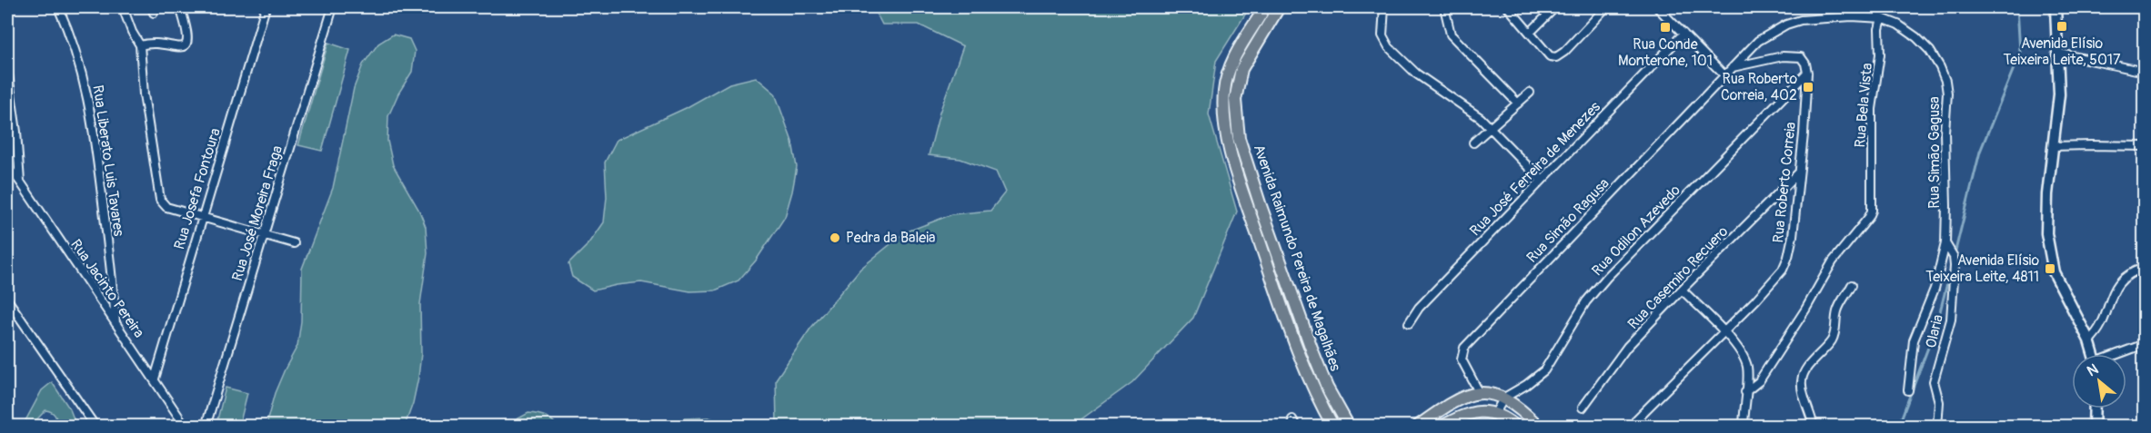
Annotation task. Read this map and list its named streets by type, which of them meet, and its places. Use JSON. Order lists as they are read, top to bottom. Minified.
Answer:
{"streets":{"main road":["Avenida Raimundo Pereira de Magalhães"],"street":["Rua Bela Vista","Rua Simão Gagusa","Rua Liberato Luis Tavares","Rua José Ferreira de Menezes","Rua Roberto Correia","Rua Josefa Fontoura","Rua José Moreira Fraga","Rua Simão Ragusa","Rua Odilon Azevedo","Rua Casemiro Recuero","Rua Jacinto Pereira","Olaria"]},"crossings":[["Rua Bela Vista","Rua Simão Gagusa"],["Rua Simão Gagusa","Rua Simão Ragusa"],["Rua Simão Gagusa","Olaria"],["Rua Liberato Luis Tavares","Rua Jacinto Pereira"],["Rua Roberto Correia","Rua Odilon Azevedo"],["Rua Roberto Correia","Rua Casemiro Recuero"],["Rua Josefa Fontoura","Rua Jacinto Pereira"]],"places":{"transit":["Avenida Elísio Teixeira Leite, 5017","Rua Conde Monterone, 101","Rua Roberto Correia, 402","Avenida Elísio Teixeira Leite, 4811"],"other":["Pedra da Baleia"]},"north":"top left"}
